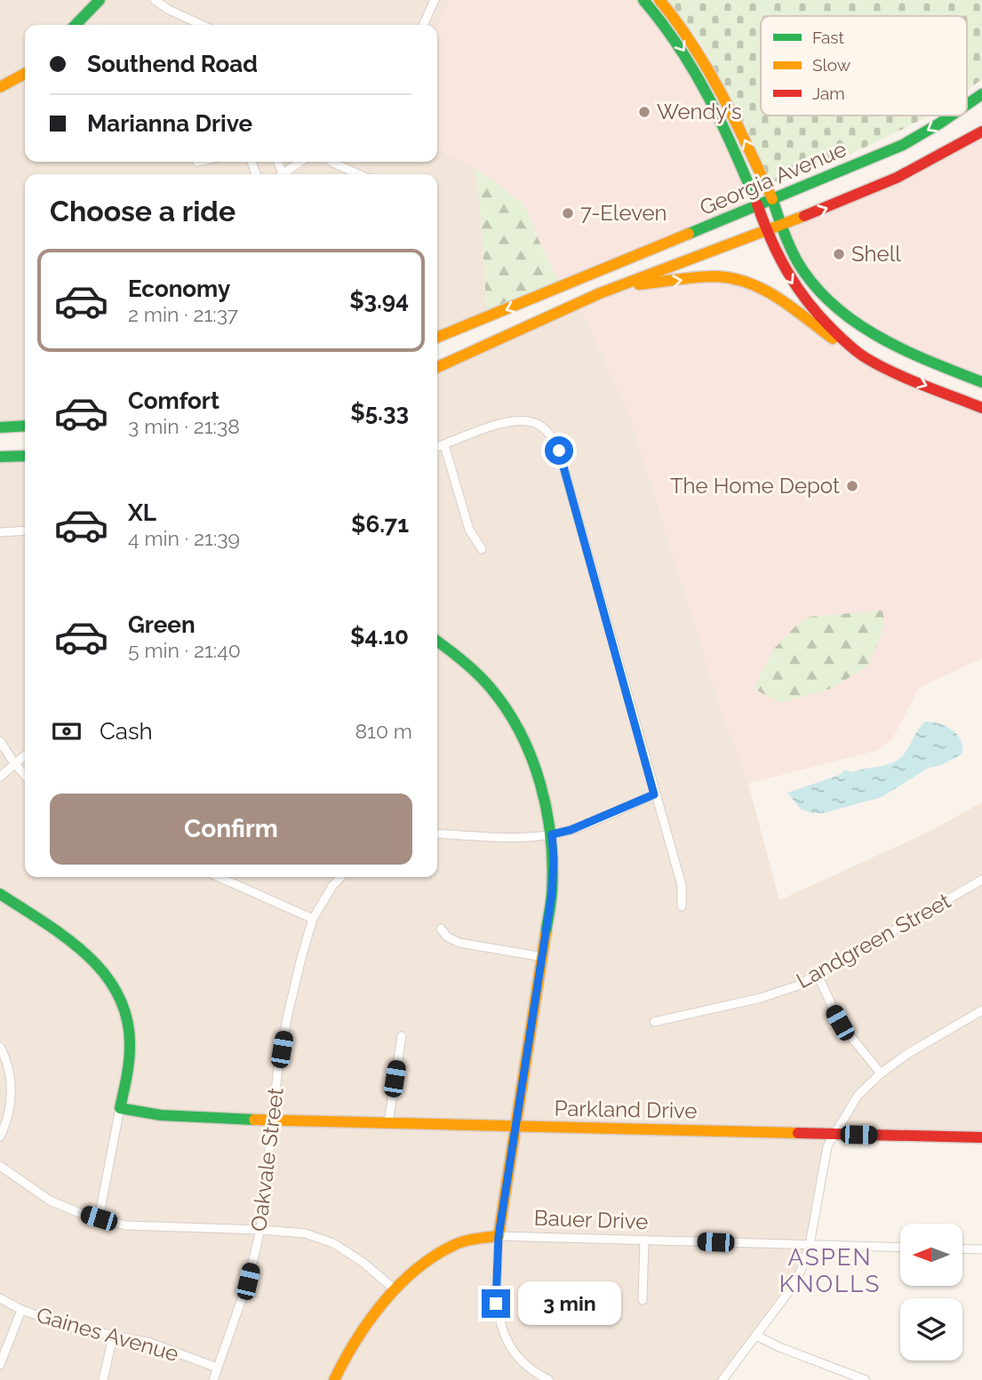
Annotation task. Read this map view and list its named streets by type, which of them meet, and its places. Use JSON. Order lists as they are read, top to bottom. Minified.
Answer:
{"streets":{"main road":["Georgia Avenue","Parkland Drive","Bauer Drive"],"street":["Landgreen Street","Oakvale Street","Gaines Avenue"]},"crossings":[["Parkland Drive","Oakvale Street"],["Oakvale Street","Gaines Avenue"]],"districts":["ASPEN KNOLLS"],"places":["Wendy's","7-Eleven","Shell","The Home Depot"],"legend":["Fast","Slow","Jam"],"north":"left","page":{"banner":["Southend Road","Marianna Drive"],"heading":"Choose a ride","list":[{"name":"Economy","note":"2 min · 21:37","value":"$3.94"},{"name":"Comfort","note":"3 min · 21:38","value":"$5.33"},{"name":"XL","note":"4 min · 21:39","value":"$6.71"},{"name":"Green","note":"5 min · 21:40","value":"$4.10"}],"pay":["Cash","810 m"],"buttons":"Confirm","bubble":"3 min"}}
